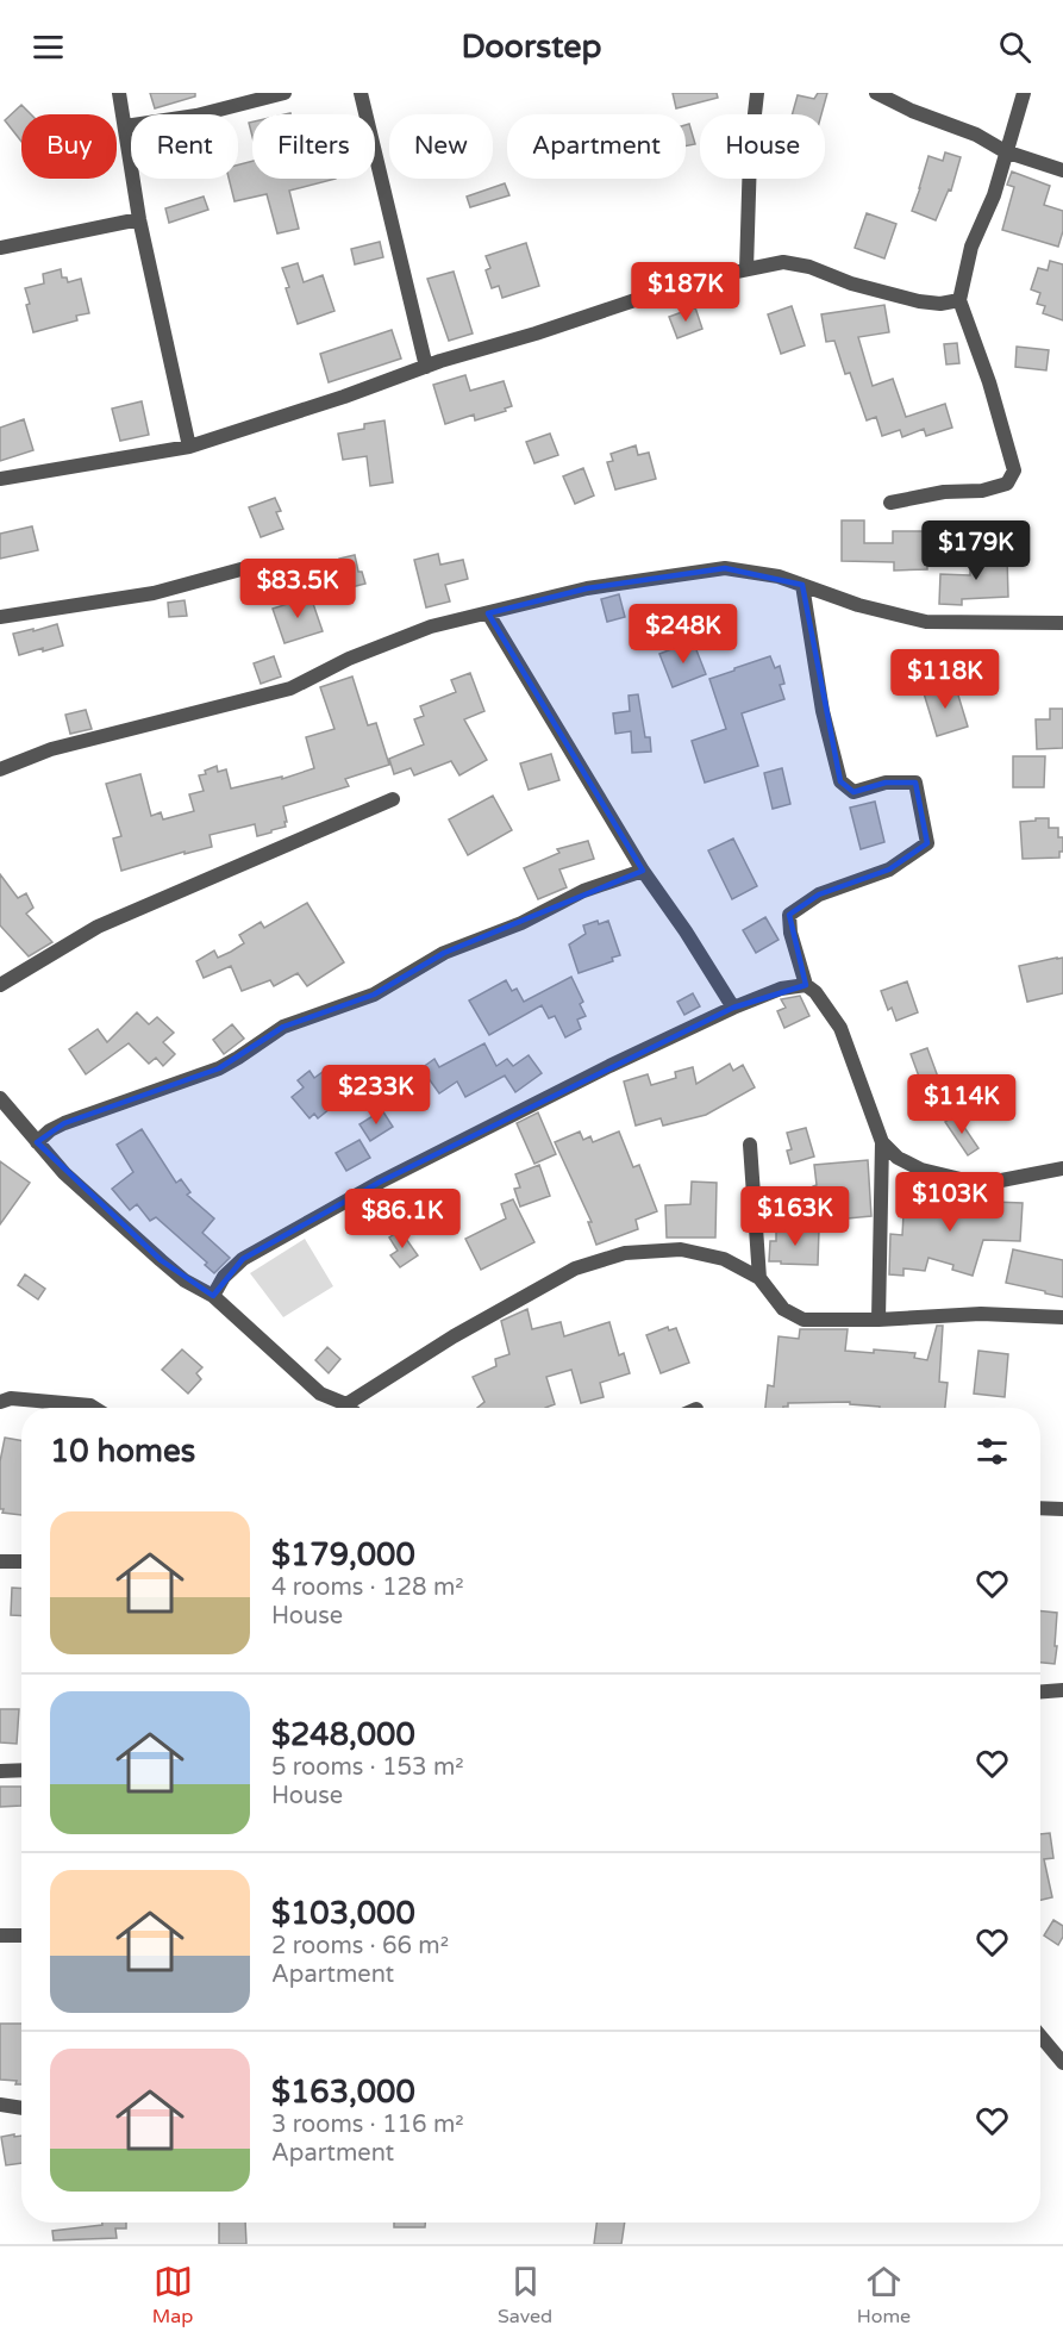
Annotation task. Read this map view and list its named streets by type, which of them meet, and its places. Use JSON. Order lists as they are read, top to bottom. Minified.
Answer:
{"page":{"header":"Doorstep","chip":["Buy","Rent","Filters","New","Apartment","House"],"price":["$187K","$179K","$83.5K","$248K","$118K","$233K","$114K","$103K","$163K","$86.1K"],"heading":"10 homes","list":[{"name":"$179,000","note":"4 rooms · 128 m² · House"},{"name":"$248,000","note":"5 rooms · 153 m² · House"},{"name":"$103,000","note":"2 rooms · 66 m² · Apartment"},{"name":"$163,000","note":"3 rooms · 116 m² · Apartment"}],"tabs":["Map","Saved","Home"]}}
